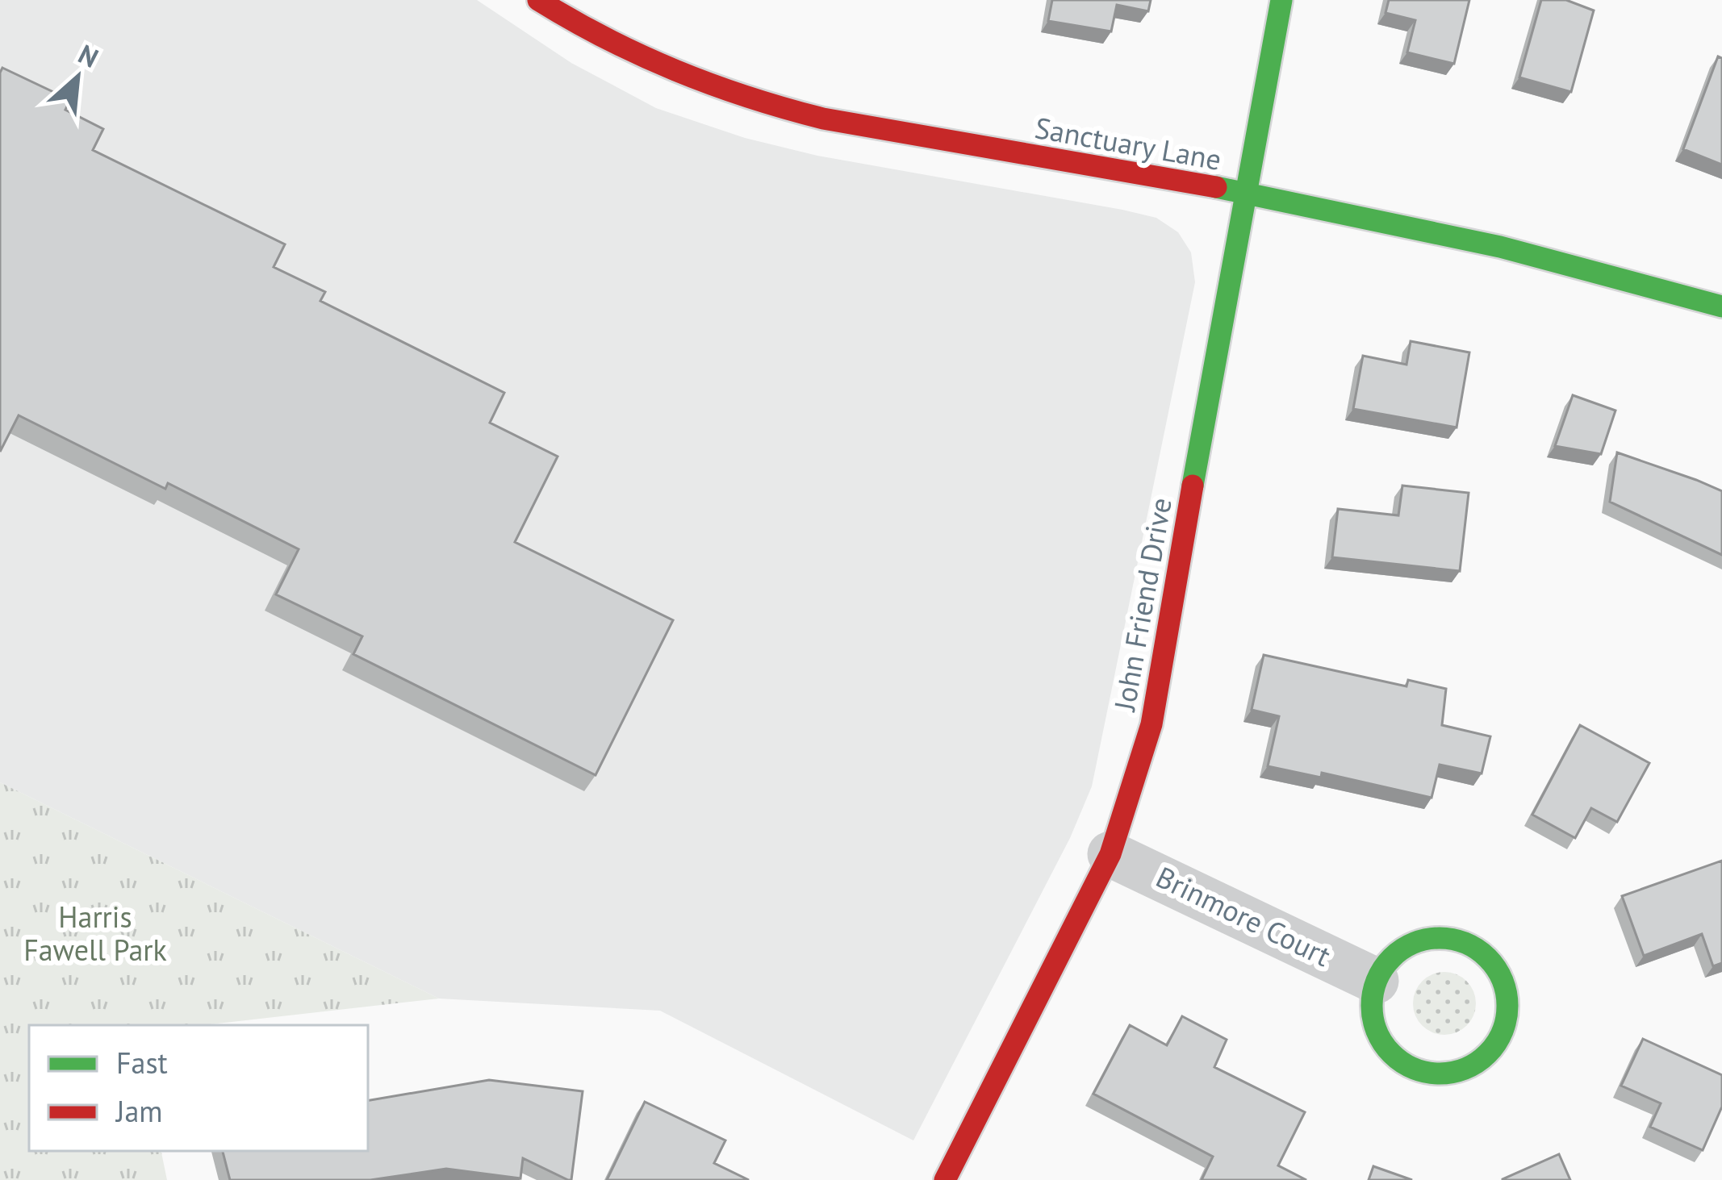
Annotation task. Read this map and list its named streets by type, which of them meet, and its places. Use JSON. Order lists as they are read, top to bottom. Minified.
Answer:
{"streets":{"street":["Sanctuary Lane","John Friend Drive","Brinmore Court"]},"crossings":[["Sanctuary Lane","John Friend Drive"],["John Friend Drive","Brinmore Court"]],"parks":["Harris Fawell Park"],"legend":["Fast","Jam"],"north":"top right"}
